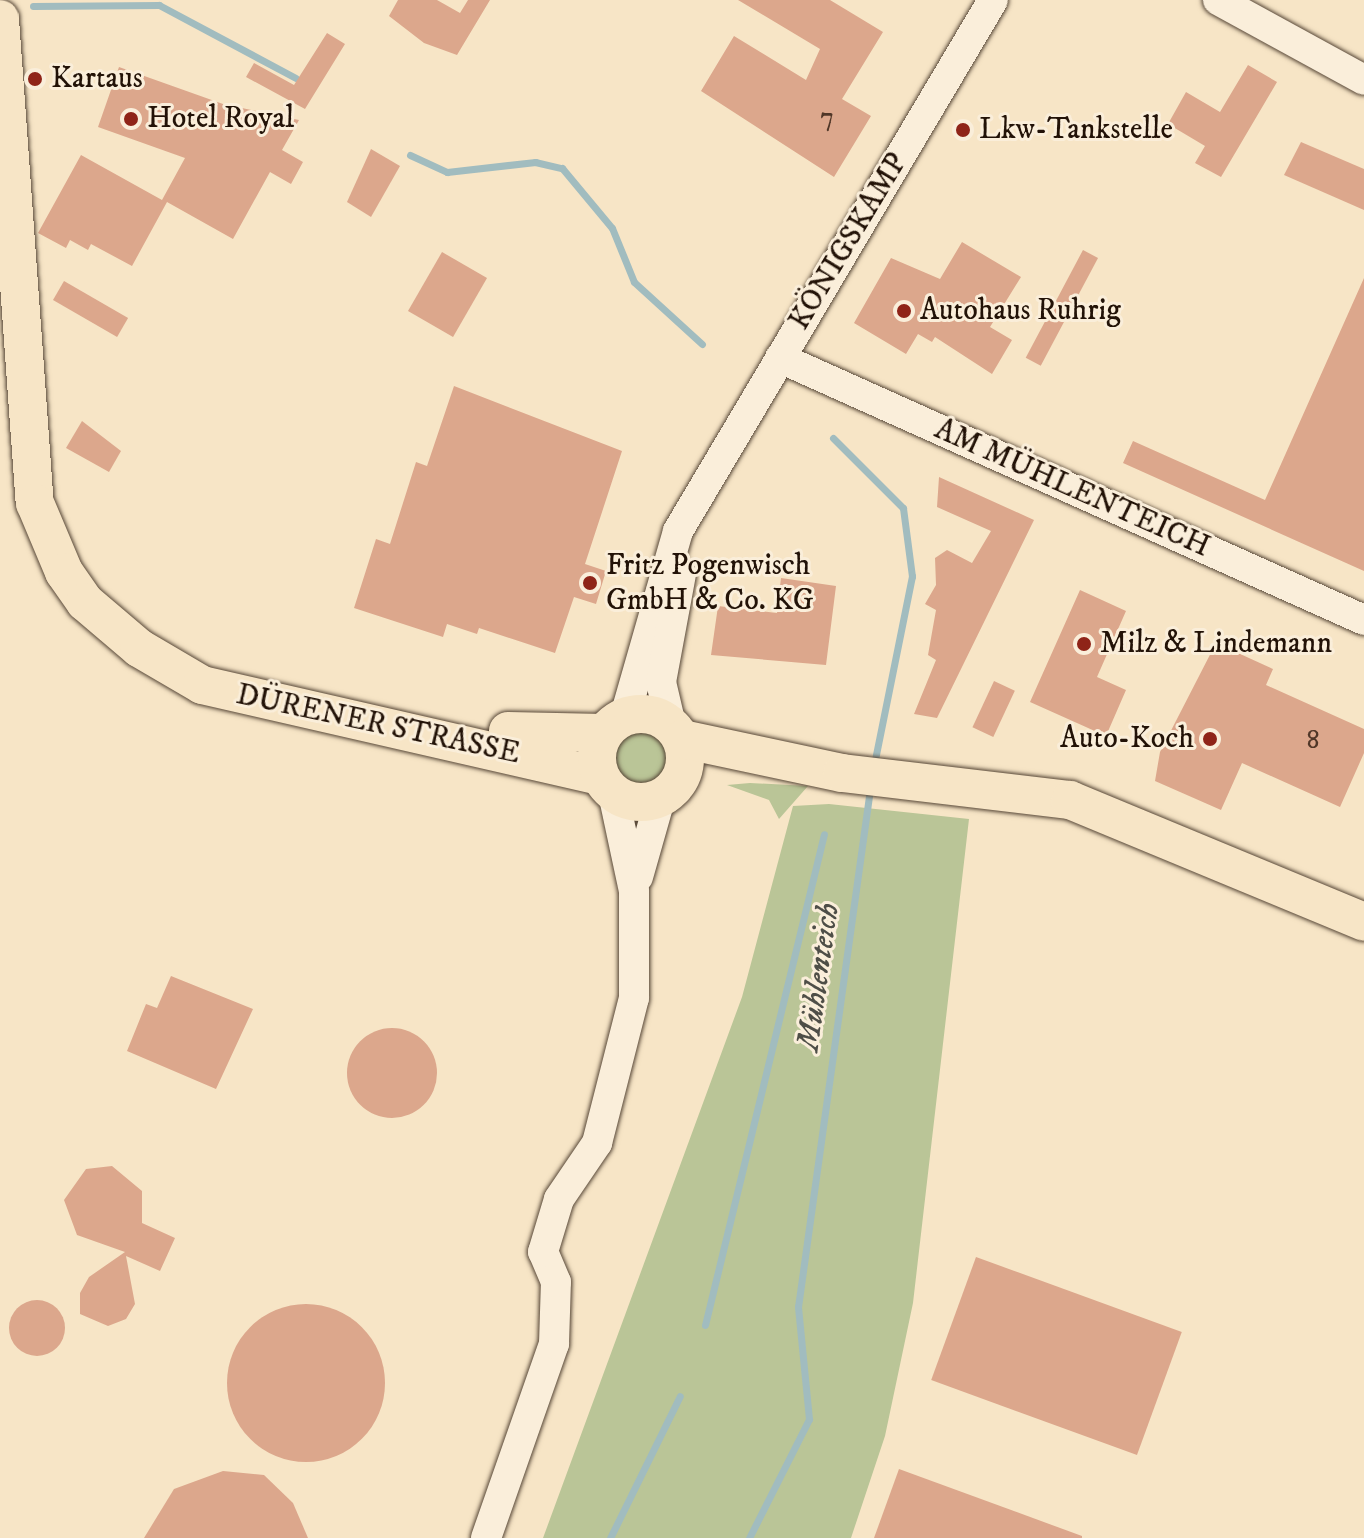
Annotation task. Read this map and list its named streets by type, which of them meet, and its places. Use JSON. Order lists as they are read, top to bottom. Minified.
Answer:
{"streets":{"main road":["DÜRENER STRASSE"],"street":["KÖNIGSKAMP","AM MÜHLENTEICH"]},"crossings":[["KÖNIGSKAMP","AM MÜHLENTEICH"],["KÖNIGSKAMP","DÜRENER STRASSE"]],"water":["Mühlenteich"],"places":["Kartaus","Hotel Royal","Lkw-Tankstelle","Autohaus Ruhrig","Fritz Pogenwisch GmbH & Co. KG","Milz & Lindemann","Auto-Koch"],"house_numbers":["7","8"]}
